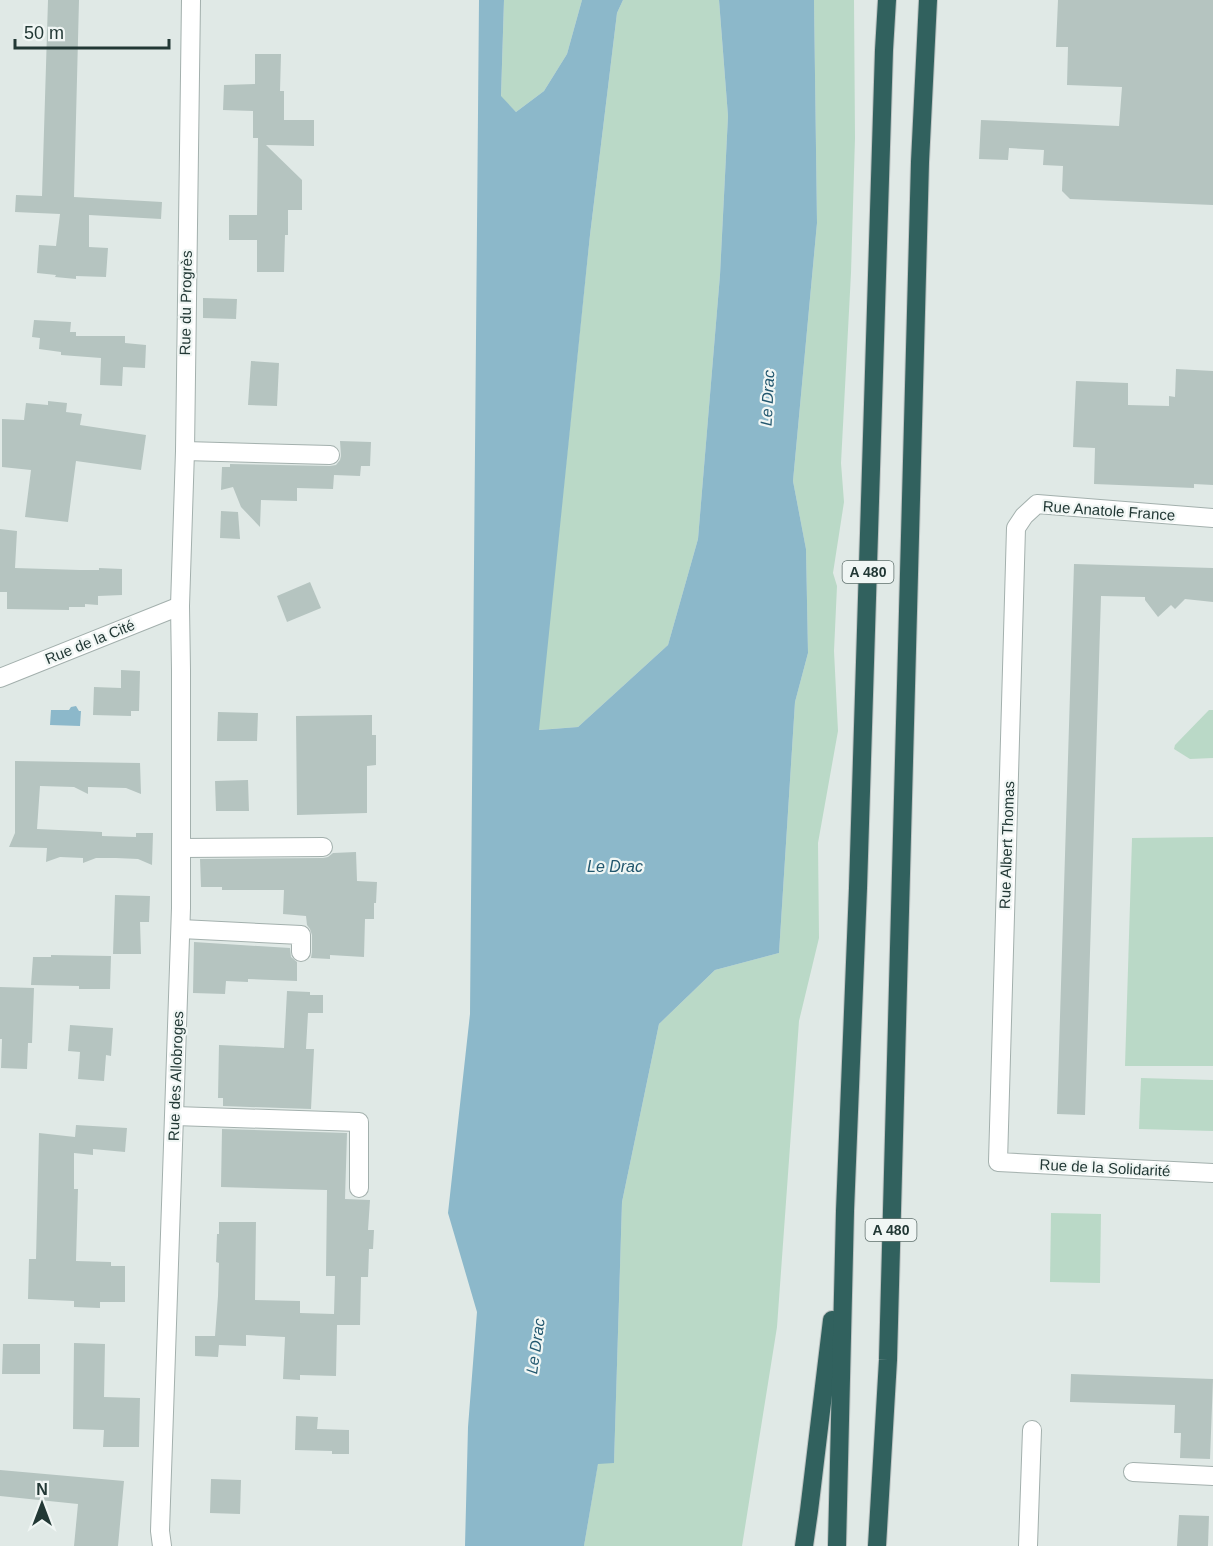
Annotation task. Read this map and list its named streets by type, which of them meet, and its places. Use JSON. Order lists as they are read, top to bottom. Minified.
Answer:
{"streets":{"highway":["A 480"],"street":["Rue du Progrès","Rue Anatole France","Rue de la Cité","Rue Albert Thomas","Rue des Allobroges","Rue de la Solidarité"]},"crossings":[["Rue du Progrès","Rue de la Cité"],["Rue du Progrès","Rue des Allobroges"],["Rue Anatole France","Rue Albert Thomas"],["Rue de la Cité","Rue des Allobroges"],["Rue Albert Thomas","Rue de la Solidarité"]],"water":["Le Drac"],"scale_bar":"50 m","north":"top"}
